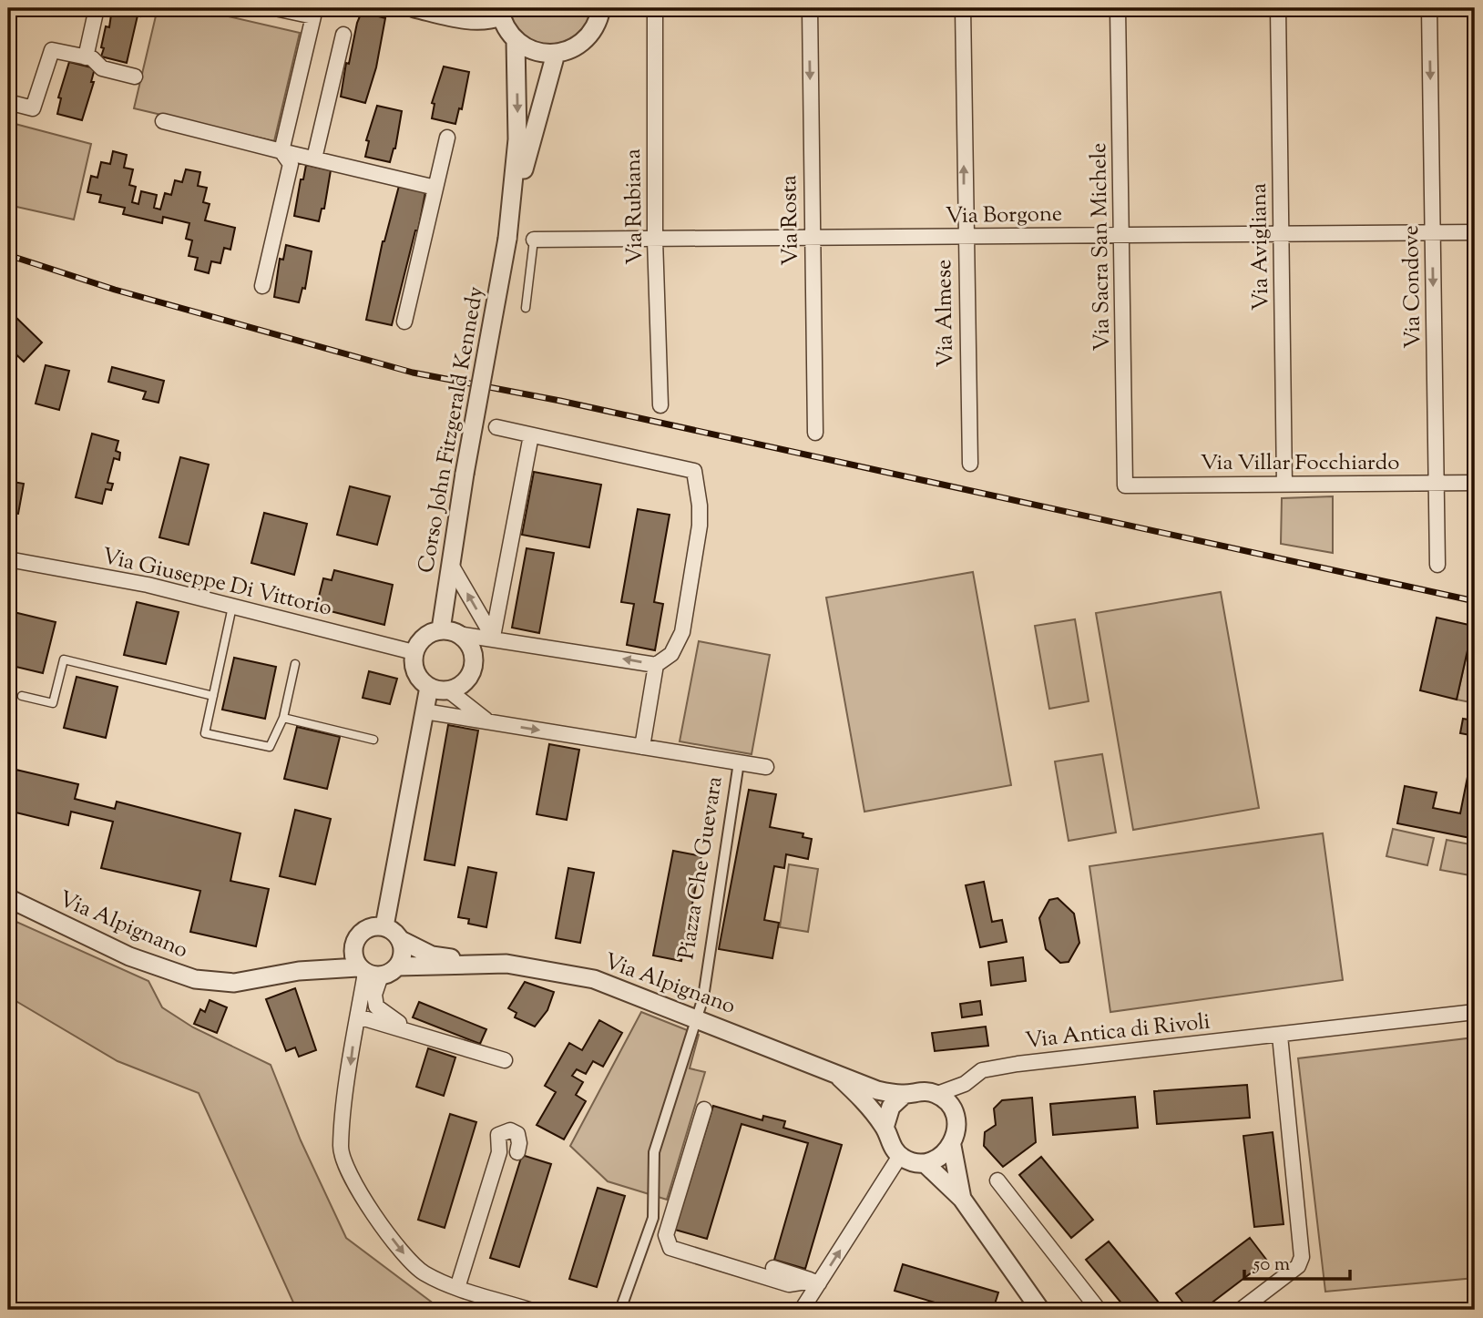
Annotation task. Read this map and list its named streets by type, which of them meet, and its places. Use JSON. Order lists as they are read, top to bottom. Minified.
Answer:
{"streets":{"street":["Via Rubiana","Via Borgone","Via Rosta","Via Sacra San Michele","Via Avigliana","Via Condove","Via Almese","Corso John Fitzgerald Kennedy","Via Villar Focchiardo","Via Giuseppe Di Vittorio","Piazza Che Guevara","Via Alpignano","Via Antica di Rivoli"]},"crossings":[["Via Rubiana","Via Borgone"],["Via Borgone","Via Rosta"],["Via Borgone","Via Sacra San Michele"],["Via Borgone","Via Avigliana"],["Via Borgone","Via Condove"],["Via Borgone","Via Almese"],["Via Sacra San Michele","Via Villar Focchiardo"],["Via Avigliana","Via Villar Focchiardo"],["Via Condove","Via Villar Focchiardo"],["Corso John Fitzgerald Kennedy","Via Giuseppe Di Vittorio"],["Corso John Fitzgerald Kennedy","Piazza Che Guevara"],["Via Giuseppe Di Vittorio","Piazza Che Guevara"],["Piazza Che Guevara","Via Alpignano"],["Via Alpignano","Via Antica di Rivoli"]],"one_way":["Via Rosta","Via Condove","Via Almese"],"scale_bar":"50 m"}
